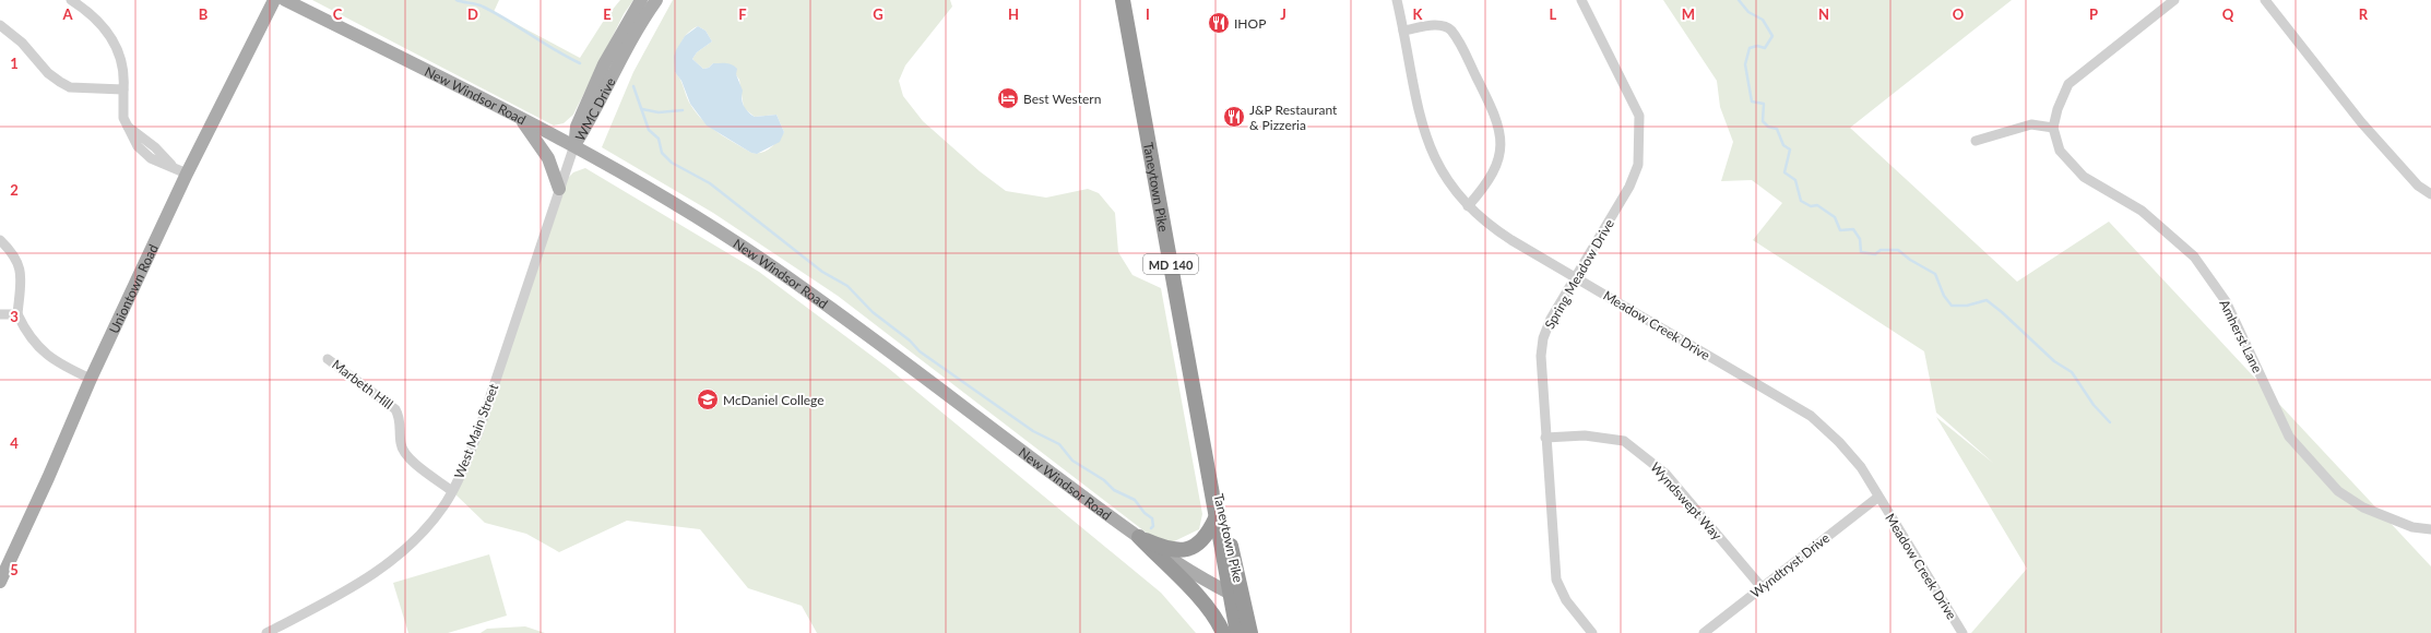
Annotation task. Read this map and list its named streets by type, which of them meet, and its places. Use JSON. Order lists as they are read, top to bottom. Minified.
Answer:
{"streets":{"highway":["Taneytown Pike","MD 140"],"main road":["New Windsor Road","WMC Drive","Uniontown Road"],"street":["Spring Meadow Drive","Meadow Creek Drive","Amherst Lane","Marbeth Hill","West Main Street","Wyndswept Way","Wyndtryst Drive"]},"crossings":[["New Windsor Road","WMC Drive"],["New Windsor Road","Taneytown Pike"],["New Windsor Road","MD 140"],["New Windsor Road","West Main Street"],["WMC Drive","West Main Street"],["Taneytown Pike","MD 140"],["Spring Meadow Drive","Meadow Creek Drive"],["Spring Meadow Drive","Wyndswept Way"],["Meadow Creek Drive","Wyndtryst Drive"],["Marbeth Hill","West Main Street"],["Wyndswept Way","Wyndtryst Drive"]],"places":{"restaurant":["IHOP","J&P Restaurant & Pizzeria"],"hotel":["Best Western"],"school or university":["McDaniel College"]},"grid":{"columns":["A","B","C","D","E","F","G","H","I","J","K","L","M","N","O","P","Q","R"],"rows":["1","2","3","4","5"]}}
